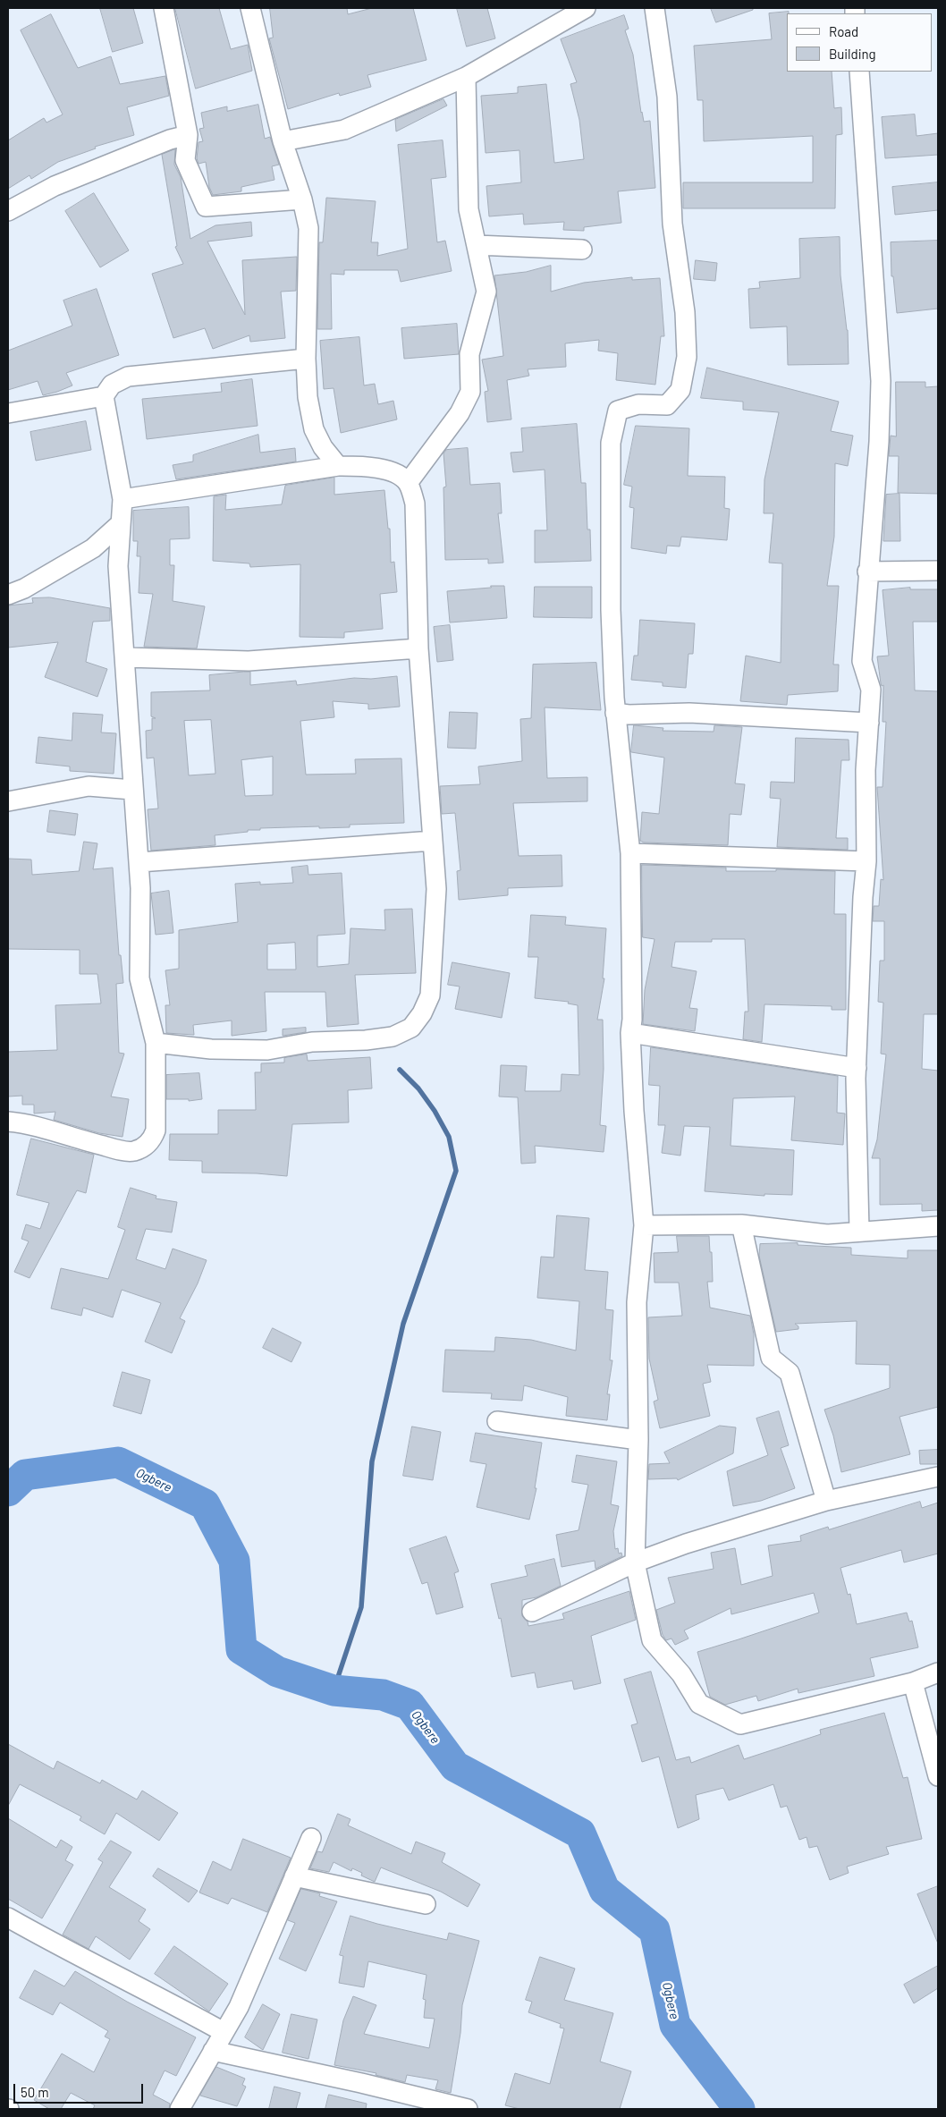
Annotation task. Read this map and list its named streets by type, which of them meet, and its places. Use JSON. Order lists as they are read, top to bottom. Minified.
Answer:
{"water":["Ogbere"],"legend":["Road","Building"],"scale_bar":"50 m"}
